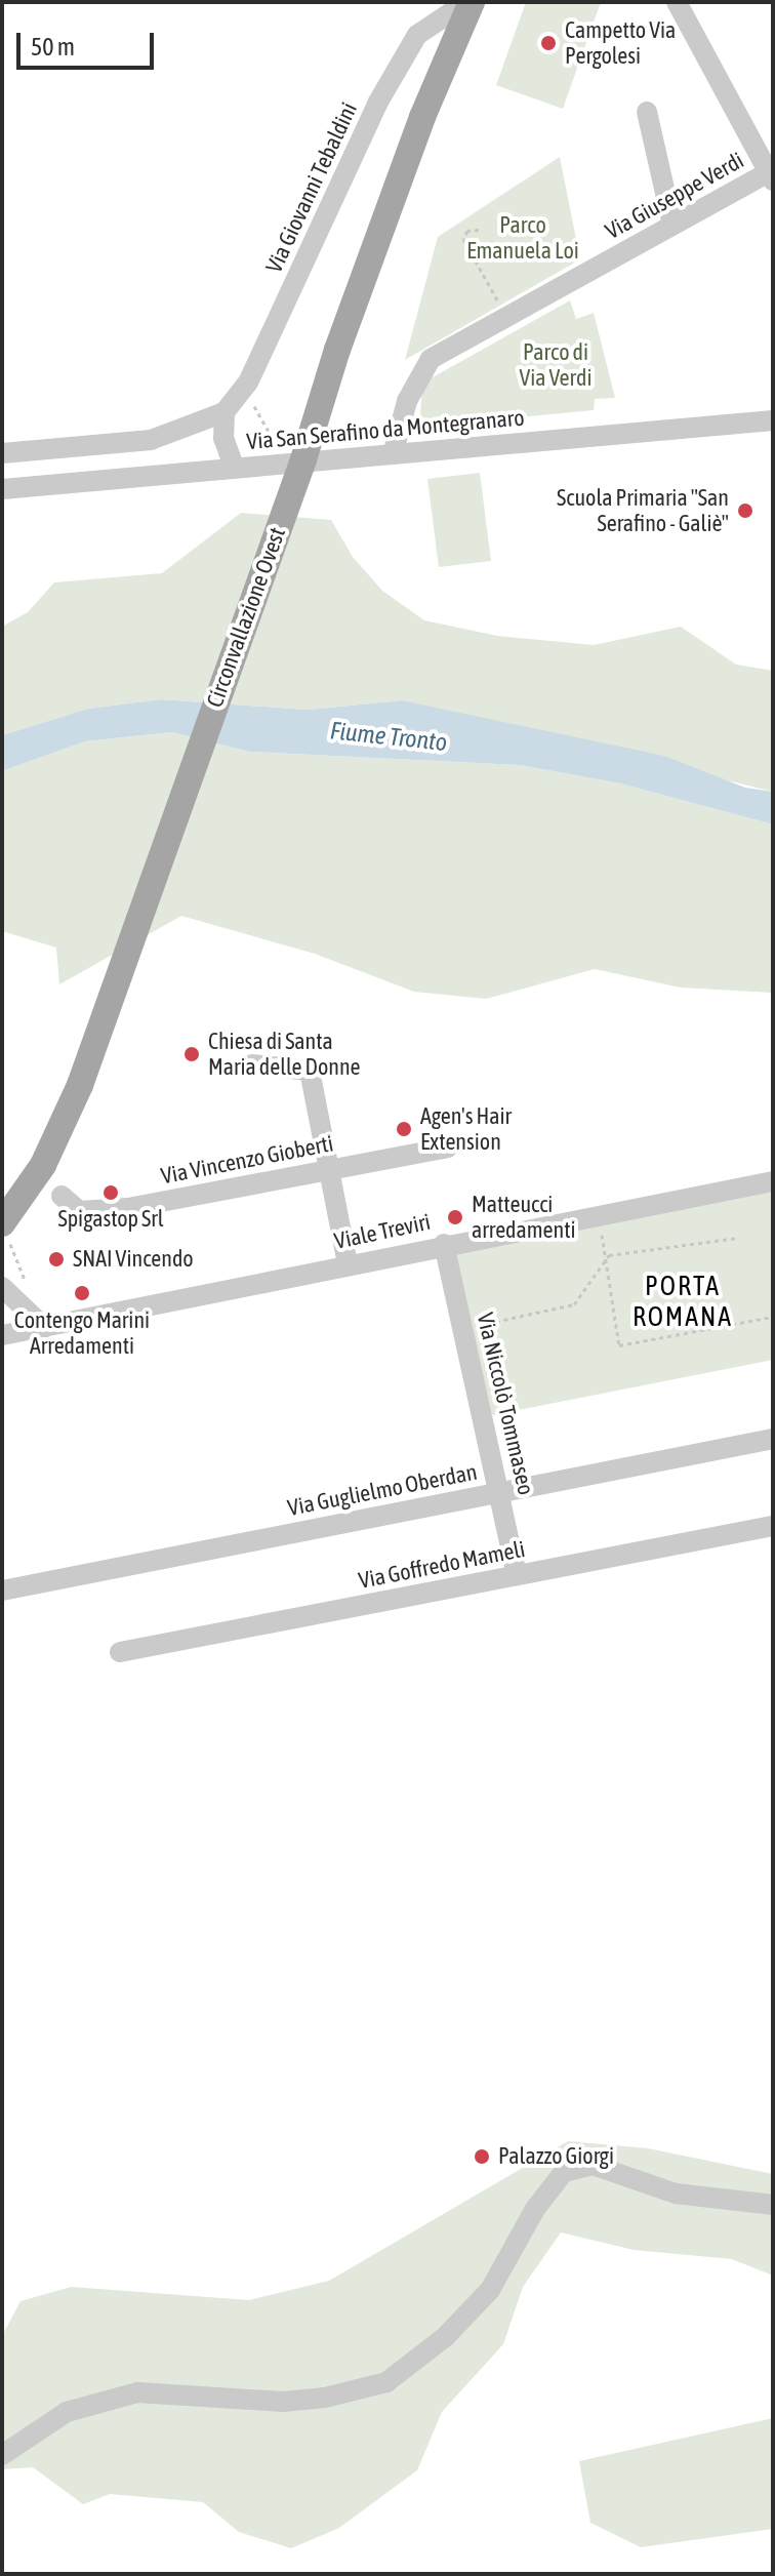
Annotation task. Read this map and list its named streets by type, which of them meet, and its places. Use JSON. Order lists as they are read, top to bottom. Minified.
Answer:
{"streets":{"main road":["Circonvallazione Ovest"],"street":["Via Giovanni Tebaldini","Via Giuseppe Verdi","Via San Serafino da Montegranaro","Via Vincenzo Gioberti","Viale Treviri","Via Niccolò Tommaseo","Via Guglielmo Oberdan","Via Goffredo Mameli"]},"crossings":[["Via Giovanni Tebaldini","Circonvallazione Ovest"],["Via Giuseppe Verdi","Via San Serafino da Montegranaro"],["Viale Treviri","Via Niccolò Tommaseo"],["Via Niccolò Tommaseo","Via Guglielmo Oberdan"],["Via Niccolò Tommaseo","Via Goffredo Mameli"]],"districts":["PORTA ROMANA"],"water":["Fiume Tronto"],"parks":["Parco Emanuela Loi","Parco di Via Verdi"],"places":["Campetto Via Pergolesi","Scuola Primaria \"San Serafino - Galiè\"","Chiesa di Santa Maria delle Donne","Agen's Hair Extension","Spigastop Srl","Matteucci arredamenti","SNAI Vincendo","Contengo Marini Arredamenti","Palazzo Giorgi"],"scale_bar":"50 m"}
